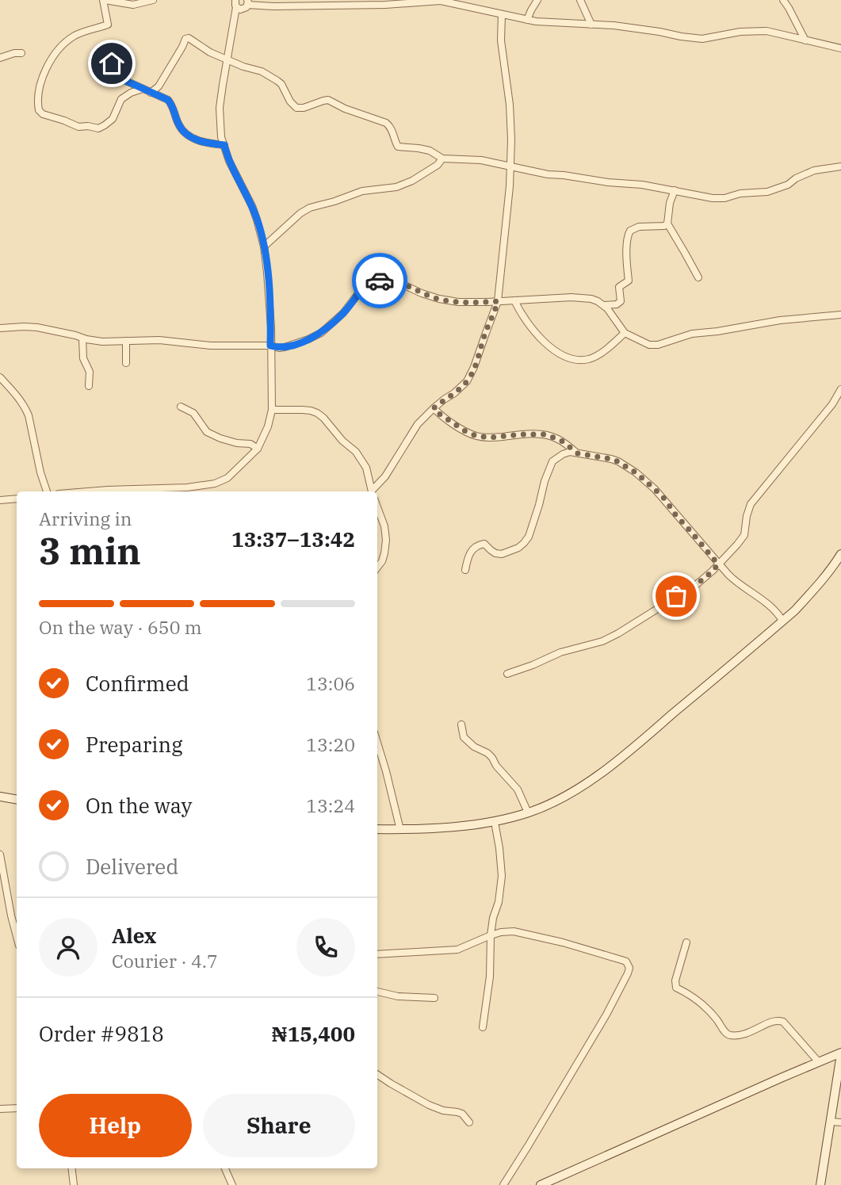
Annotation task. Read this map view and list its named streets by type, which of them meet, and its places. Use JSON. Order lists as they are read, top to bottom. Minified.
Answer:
{"page":{"heading":["3 min","Arriving in","13:37–13:42"],"panel":["Alex","Courier · 4.7","Order #9818","₦15,400"],"bar":"On the way · 650 m","list":[["Confirmed","13:06"],["Preparing","13:20"],["On the way","13:24"],"Delivered"],"buttons":["Help","Share"]}}
